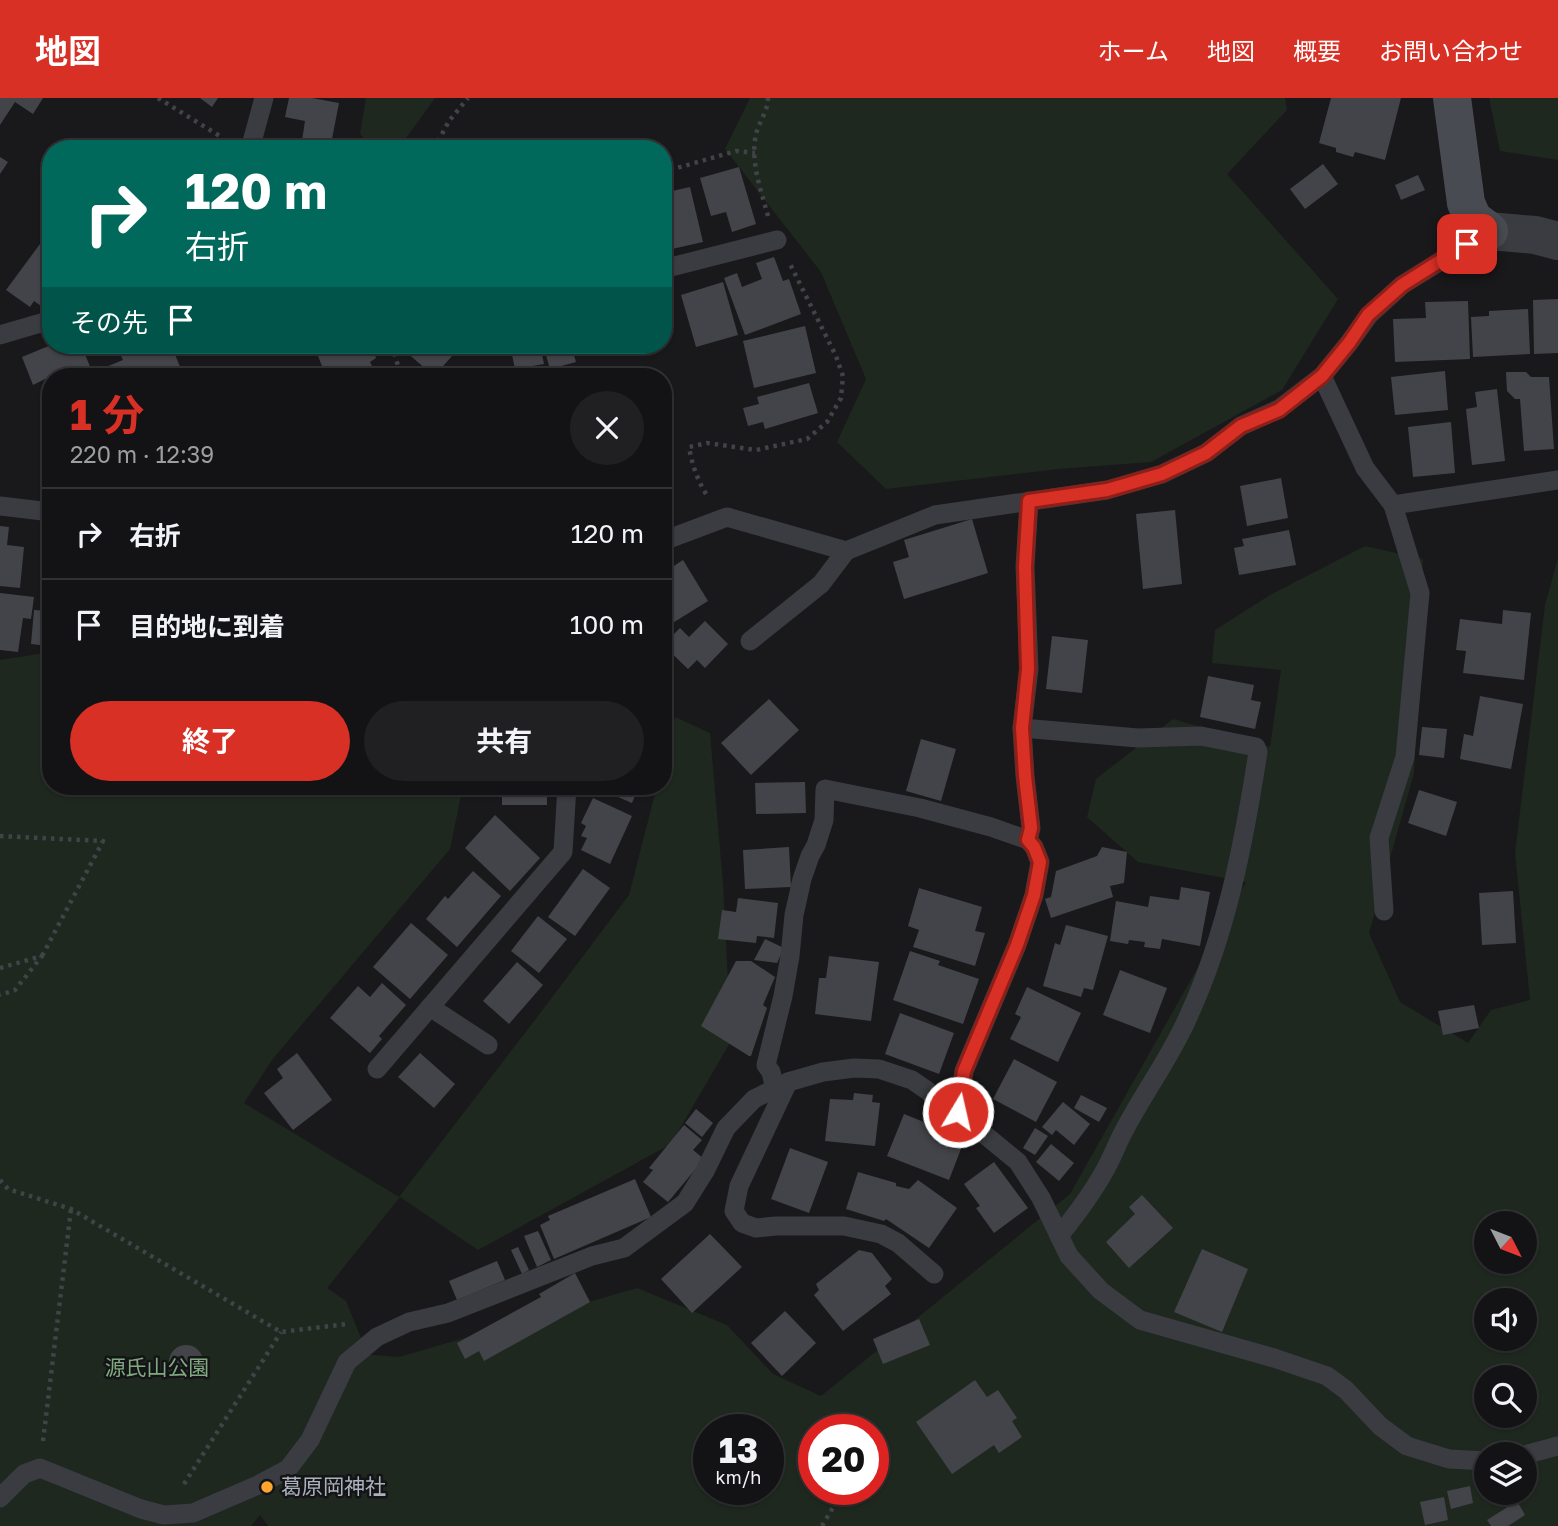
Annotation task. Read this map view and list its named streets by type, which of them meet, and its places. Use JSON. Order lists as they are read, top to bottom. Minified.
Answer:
{"parks":["源氏山公園"],"places":["葛原岡神社"],"north":"bottom right","page":{"header":"地図","nav":["ホーム","地図","概要","お問い合わせ"],"turn":["120 m","右折"],"then":"その先","heading":["1 分","220 m · 12:39"],"list":[{"name":"右折","value":"120 m"},{"name":"目的地に到着","value":"100 m"}],"buttons":["終了","共有"],"speed":"13 km/h","limit":"20"}}
